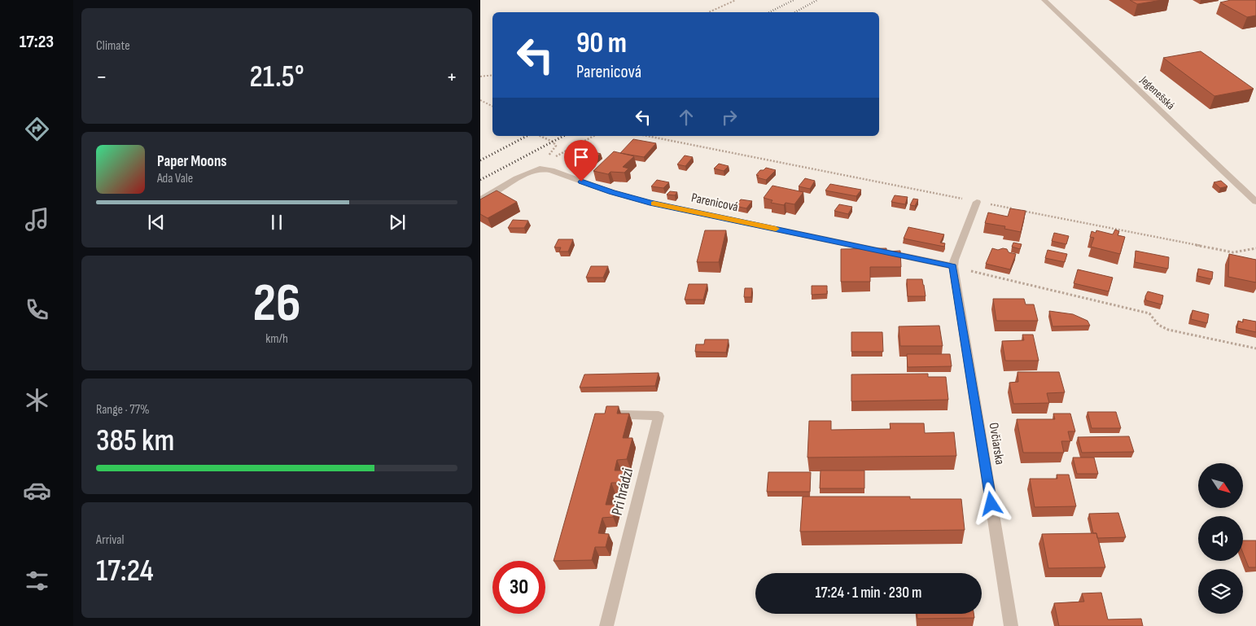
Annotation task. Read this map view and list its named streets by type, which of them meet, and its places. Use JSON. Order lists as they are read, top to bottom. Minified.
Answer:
{"streets":{"street":["Jegenešská","Parenicová","Ovčiarska","Pri hrádzi"]},"crossings":[["Parenicová","Ovčiarska"]],"north":"bottom right","page":{"tabs":"17:23","tile":["Climate",["26","km/h"],["Range · 77%","385 km"],["Arrival","17:24"]],"turn":["90 m","Parenicová"],"heat":["−","21.5°","+"],"song":["Paper Moons","Ada Vale"],"limit":"30","trip":"17:24 · 1 min · 230 m"}}
